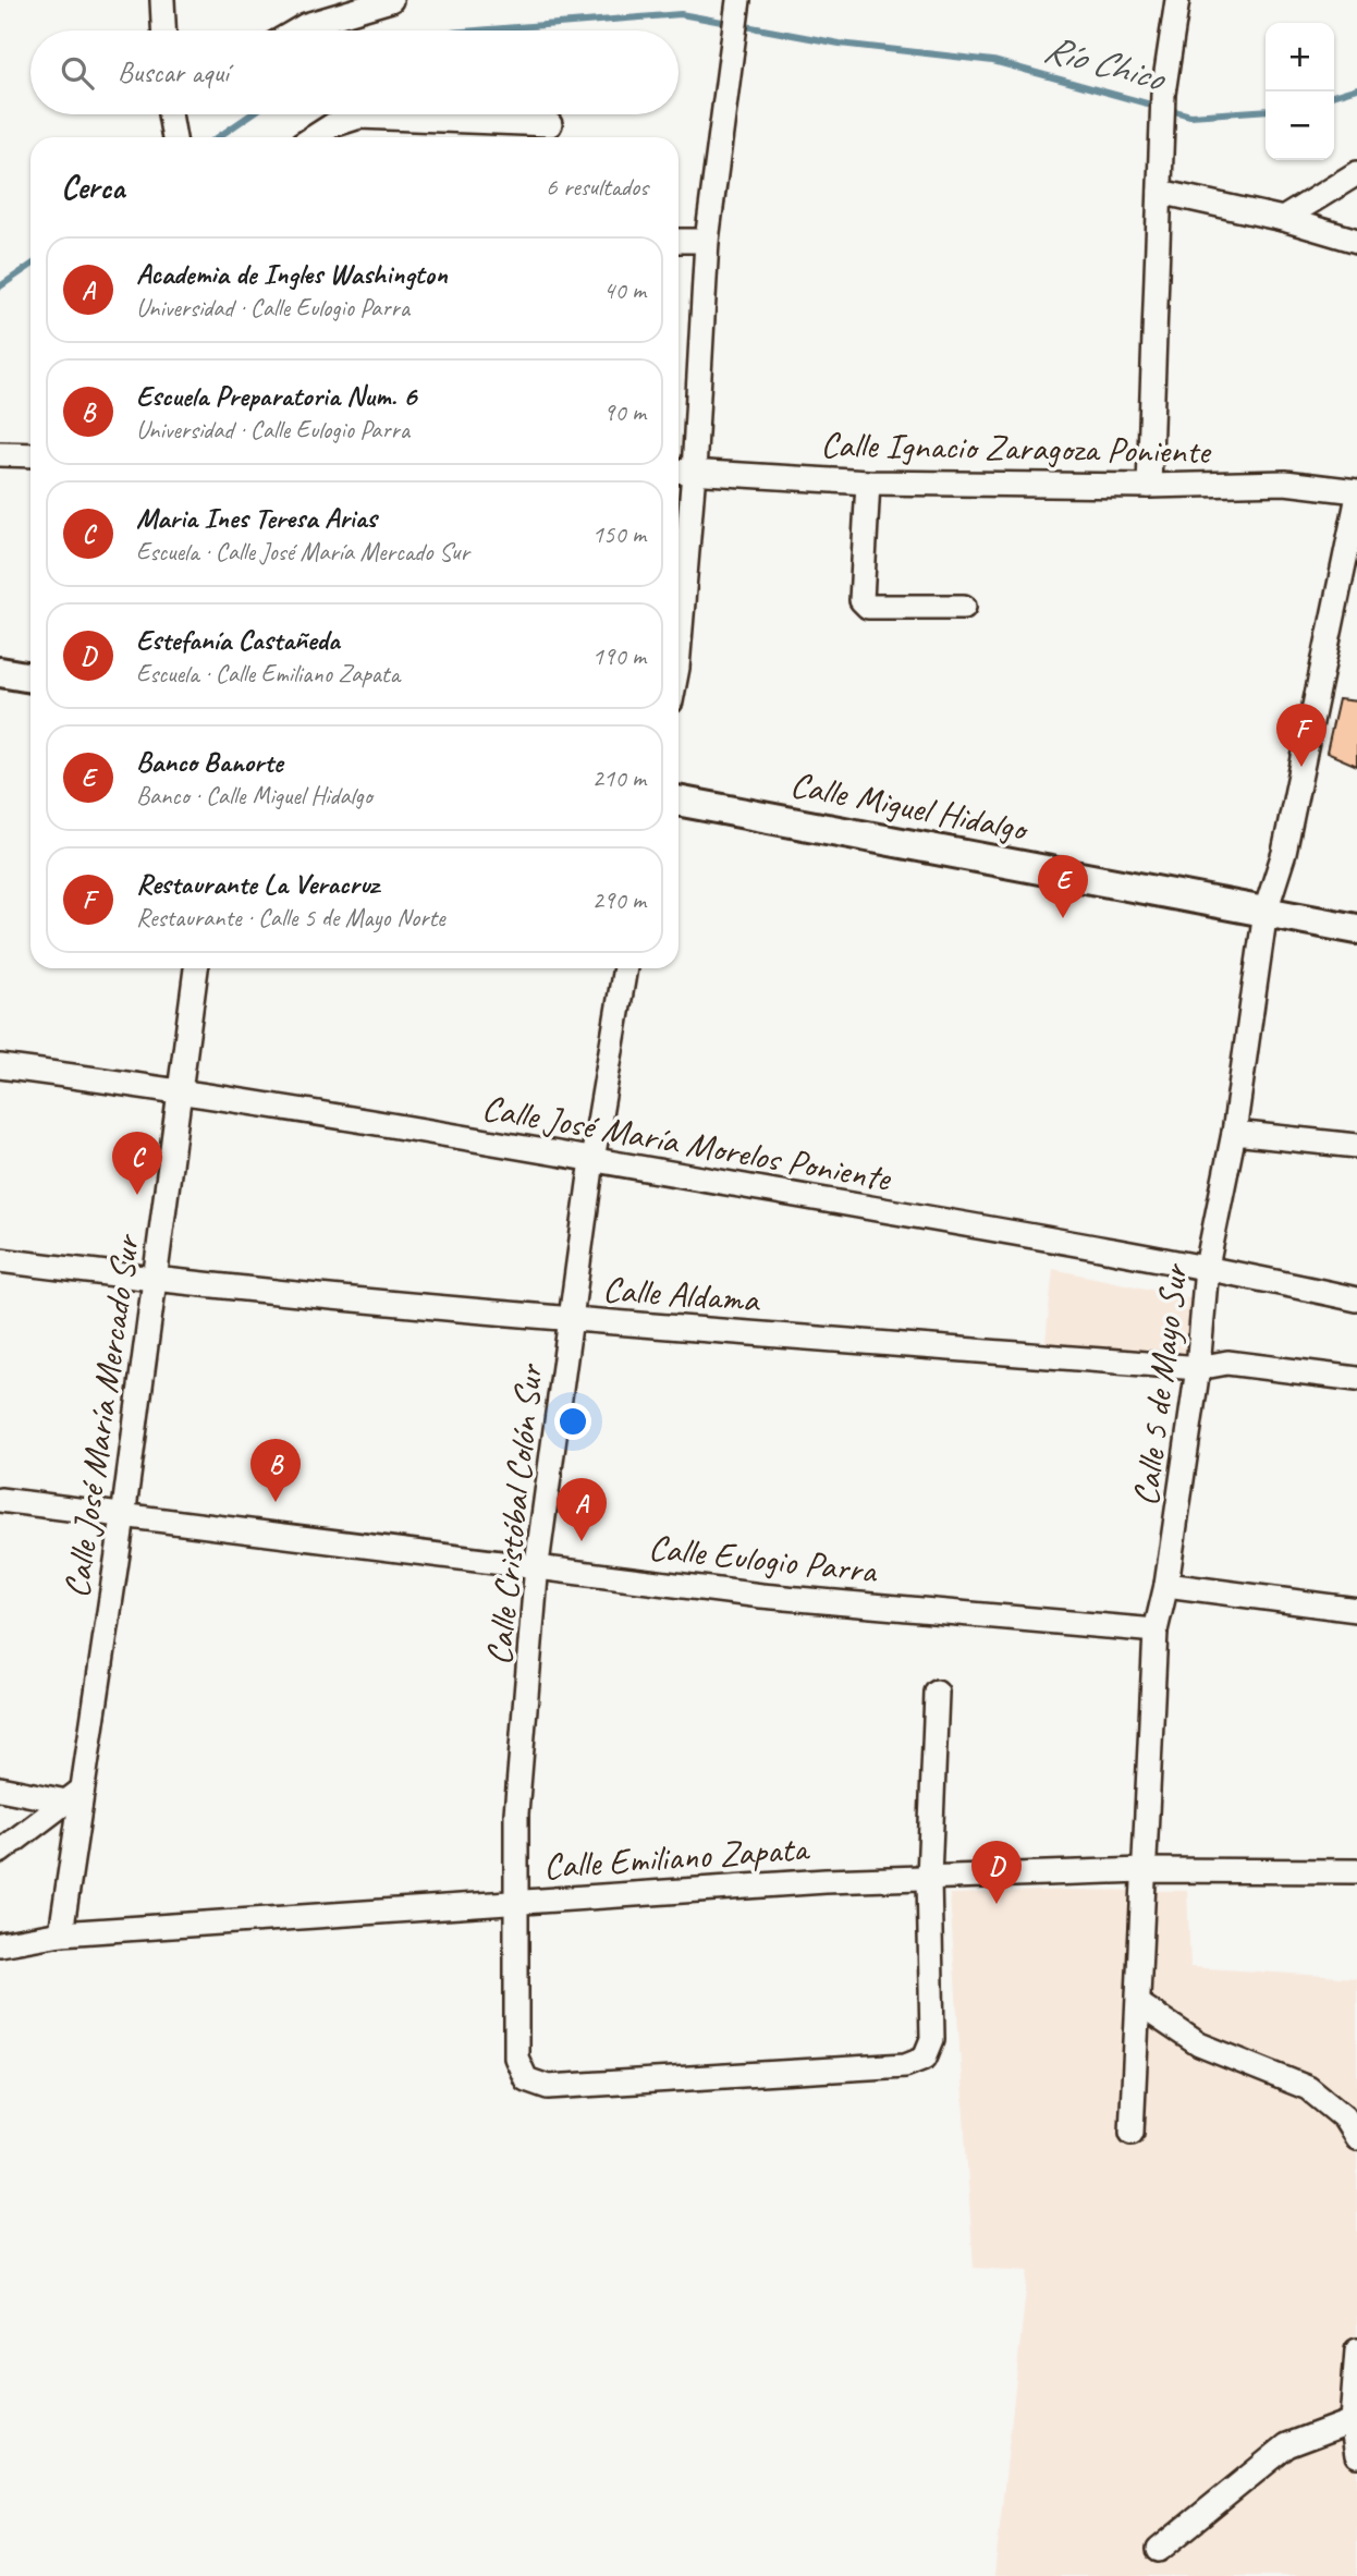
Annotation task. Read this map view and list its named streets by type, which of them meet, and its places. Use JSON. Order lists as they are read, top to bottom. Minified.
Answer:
{"streets":{"main road":["Calle Miguel Hidalgo"],"street":["Calle Ignacio Zaragoza Poniente","Calle José María Morelos Poniente","Calle Aldama","Calle 5 de Mayo Sur","Calle José María Mercado Sur","Calle Cristóbal Colón Sur","Calle Eulogio Parra","Calle Emiliano Zapata"]},"crossings":[["Calle Miguel Hidalgo","Calle 5 de Mayo Sur"],["Calle José María Morelos Poniente","Calle 5 de Mayo Sur"],["Calle José María Morelos Poniente","Calle José María Mercado Sur"],["Calle José María Morelos Poniente","Calle Cristóbal Colón Sur"],["Calle Aldama","Calle 5 de Mayo Sur"],["Calle Aldama","Calle José María Mercado Sur"],["Calle Aldama","Calle Cristóbal Colón Sur"],["Calle 5 de Mayo Sur","Calle Eulogio Parra"],["Calle 5 de Mayo Sur","Calle Emiliano Zapata"],["Calle José María Mercado Sur","Calle Eulogio Parra"],["Calle José María Mercado Sur","Calle Emiliano Zapata"],["Calle Cristóbal Colón Sur","Calle Eulogio Parra"],["Calle Cristóbal Colón Sur","Calle Emiliano Zapata"]],"water":["Río Chico"],"page":{"map_buttons":["+","−"],"search":"Buscar aquí","heading":["Cerca","6 resultados"],"list":[{"mark":"A","name":"Academia de Ingles Washington","note":"Universidad · Calle Eulogio Parra","value":"40 m"},{"mark":"B","name":"Escuela Preparatoria Num. 6","note":"Universidad · Calle Eulogio Parra","value":"90 m"},{"mark":"C","name":"Maria Ines Teresa Arias","note":"Escuela · Calle José María Mercado Sur","value":"150 m"},{"mark":"D","name":"Estefanía Castañeda","note":"Escuela · Calle Emiliano Zapata","value":"190 m"},{"mark":"E","name":"Banco Banorte","note":"Banco · Calle Miguel Hidalgo","value":"210 m"},{"mark":"F","name":"Restaurante La Veracruz","note":"Restaurante · Calle 5 de Mayo Norte","value":"290 m"}],"pins":["F","E","C","B","A","D"]}}
